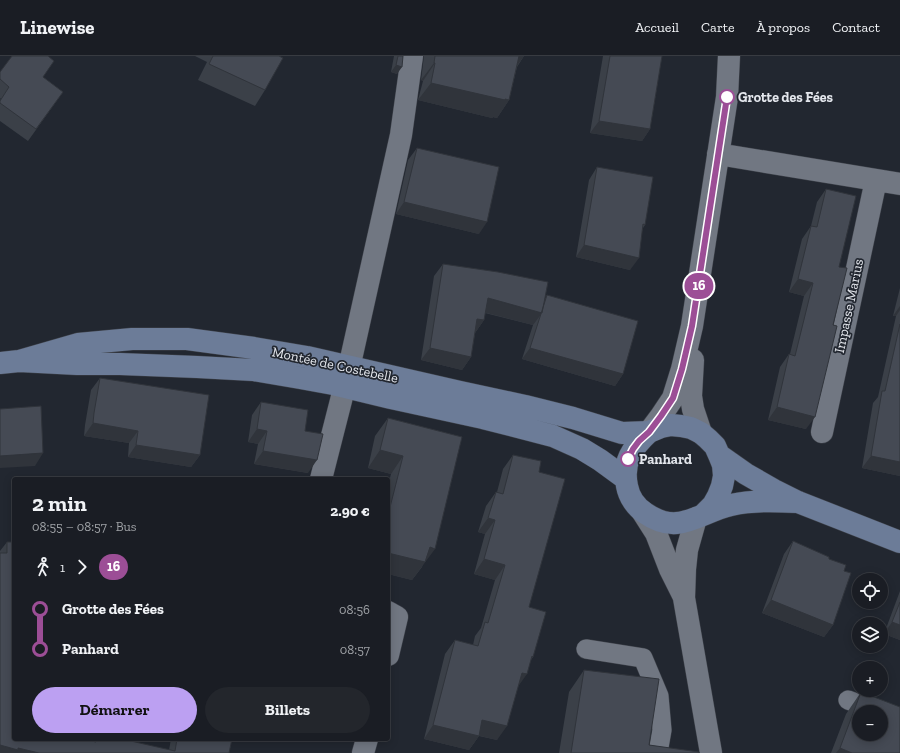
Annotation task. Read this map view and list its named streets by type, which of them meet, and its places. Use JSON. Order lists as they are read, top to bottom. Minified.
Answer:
{"streets":{"main road":["Montée de Costebelle"],"street":["Impasse Marius"]},"places":["Grotte des Fées","Panhard"],"lines":["bus line 16"],"page":{"header":"Linewise","nav":["Accueil","Carte","À propos","Contact"],"on_map":"16","heading":["2 min","08:55 – 08:57 · Bus","2.90 €"],"legs":["1","16"],"map_buttons":["+","−"],"list":[{"name":"Grotte des Fées","value":"08:56"},{"name":"Panhard","value":"08:57"}],"buttons":["Démarrer","Billets"]}}
